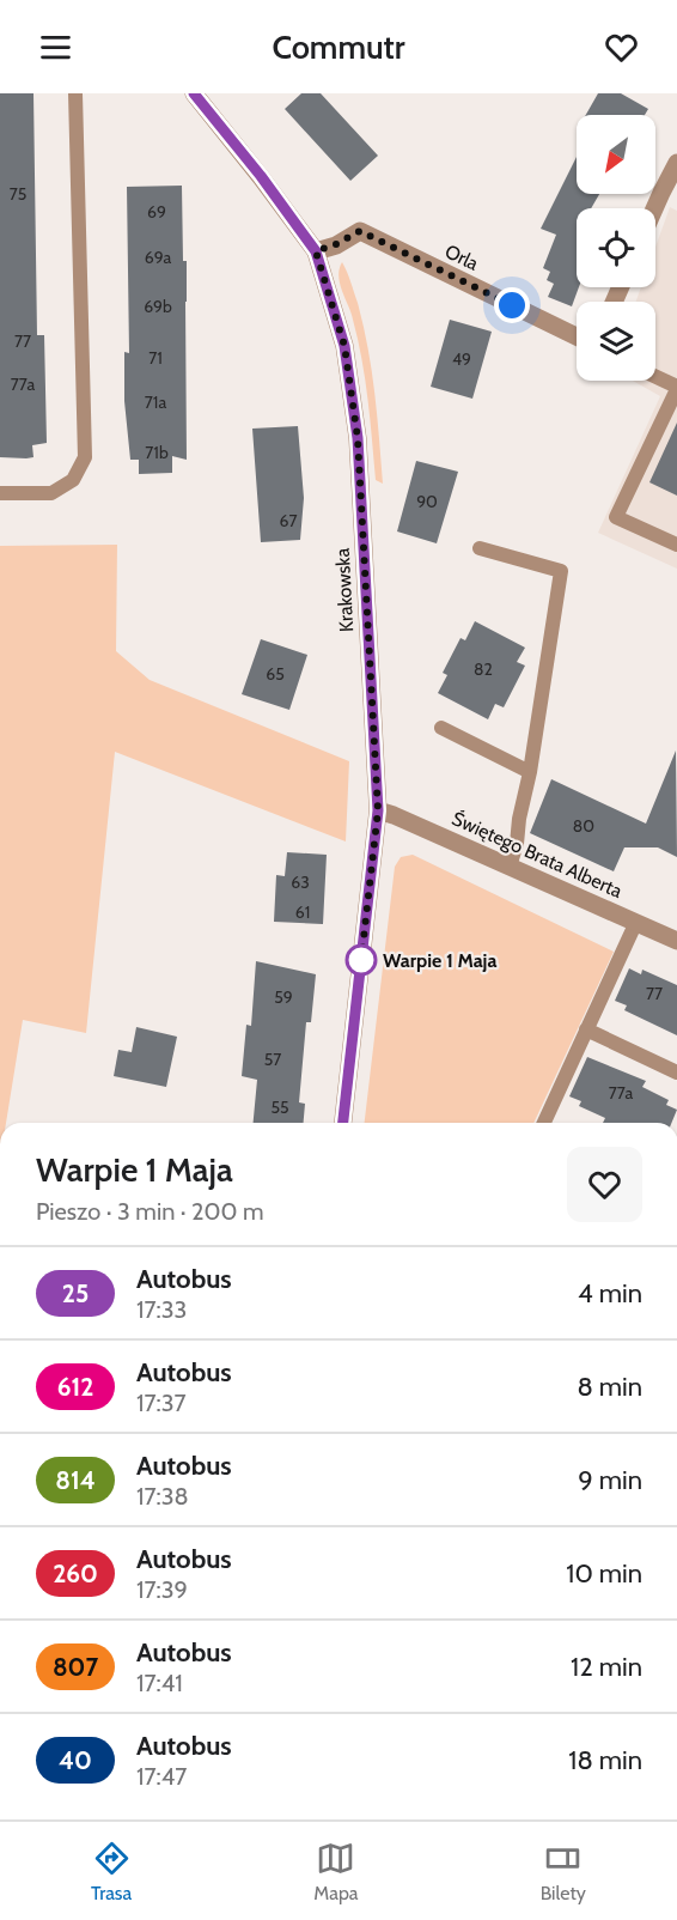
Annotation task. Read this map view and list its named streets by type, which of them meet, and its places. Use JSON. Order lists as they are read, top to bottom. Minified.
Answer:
{"streets":{"street":["Orla","Krakowska","Świętego Brata Alberta"]},"crossings":[["Orla","Krakowska"],["Krakowska","Świętego Brata Alberta"]],"places":["Warpie 1 Maja"],"lines":["bus line 25"],"house_numbers":["75","69","69a","69b","77","71","49","77a","71a","71b","90","67","82","65","80","63","61","77","59","57","77a","55"],"north":"bottom left","page":{"header":"Commutr","heading":["Warpie 1 Maja","Pieszo · 3 min · 200 m"],"list":[{"mark":"25","name":"Autobus","note":"17:33","value":"4 min"},{"mark":"612","name":"Autobus","note":"17:37","value":"8 min"},{"mark":"814","name":"Autobus","note":"17:38","value":"9 min"},{"mark":"260","name":"Autobus","note":"17:39","value":"10 min"},{"mark":"807","name":"Autobus","note":"17:41","value":"12 min"},{"mark":"40","name":"Autobus","note":"17:47","value":"18 min"}],"tabs":["Trasa","Mapa","Bilety"]}}
